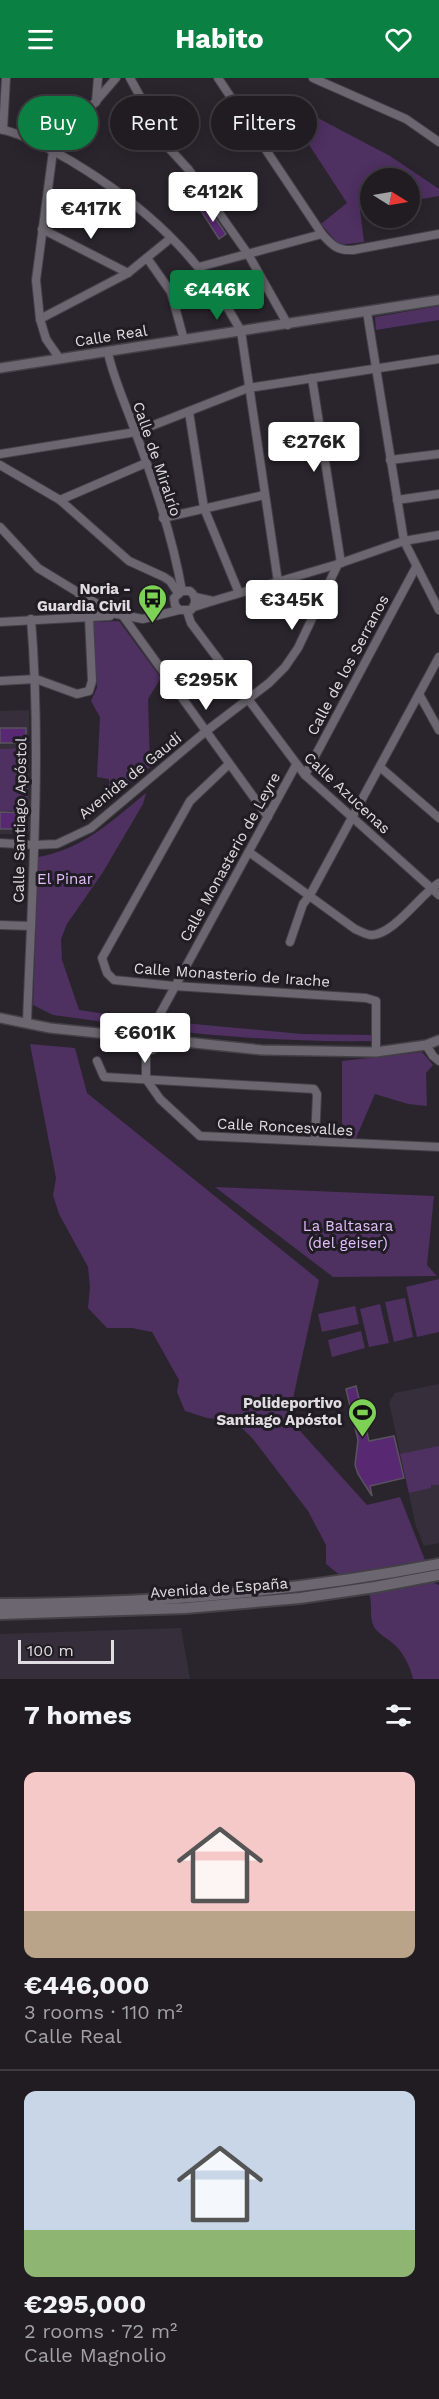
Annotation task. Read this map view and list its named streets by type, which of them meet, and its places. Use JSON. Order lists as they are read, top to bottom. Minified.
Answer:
{"streets":{"main road":["Avenida de España"],"street":["Calle Real","Calle de Miralrío","Calle de los Serranos","Avenida de Gaudí","Calle Azucenas","Calle Santiago Apóstol","Calle Monasterio de Leyre","Calle Monasterio de Irache","Calle Roncesvalles"]},"crossings":[["Calle Real","Calle de Miralrío"],["Calle de Miralrío","Calle Azucenas"],["Calle de los Serranos","Calle Azucenas"],["Avenida de Gaudí","Calle Azucenas"],["Avenida de Gaudí","Calle Santiago Apóstol"],["Calle Azucenas","Calle Monasterio de Leyre"],["Calle Monasterio de Leyre","Calle Monasterio de Irache"]],"parks":["El Pinar","La Baltasara (del geiser)"],"places":{"bus stop":["Noria - Guardia Civil"],"sports":["Polideportivo Santiago Apóstol"]},"scale_bar":"100 m","north":"right","page":{"header":"Habito","chip":["Buy","Rent","Filters"],"price":["€412K","€417K","€446K","€276K","€345K","€295K","€601K"],"scale":"100 m","heading":"7 homes","list":[{"name":"€446,000","note":"3 rooms · 110 m² · Calle Real"},{"name":"€295,000","note":"2 rooms · 72 m² · Calle Magnolio"}]}}
